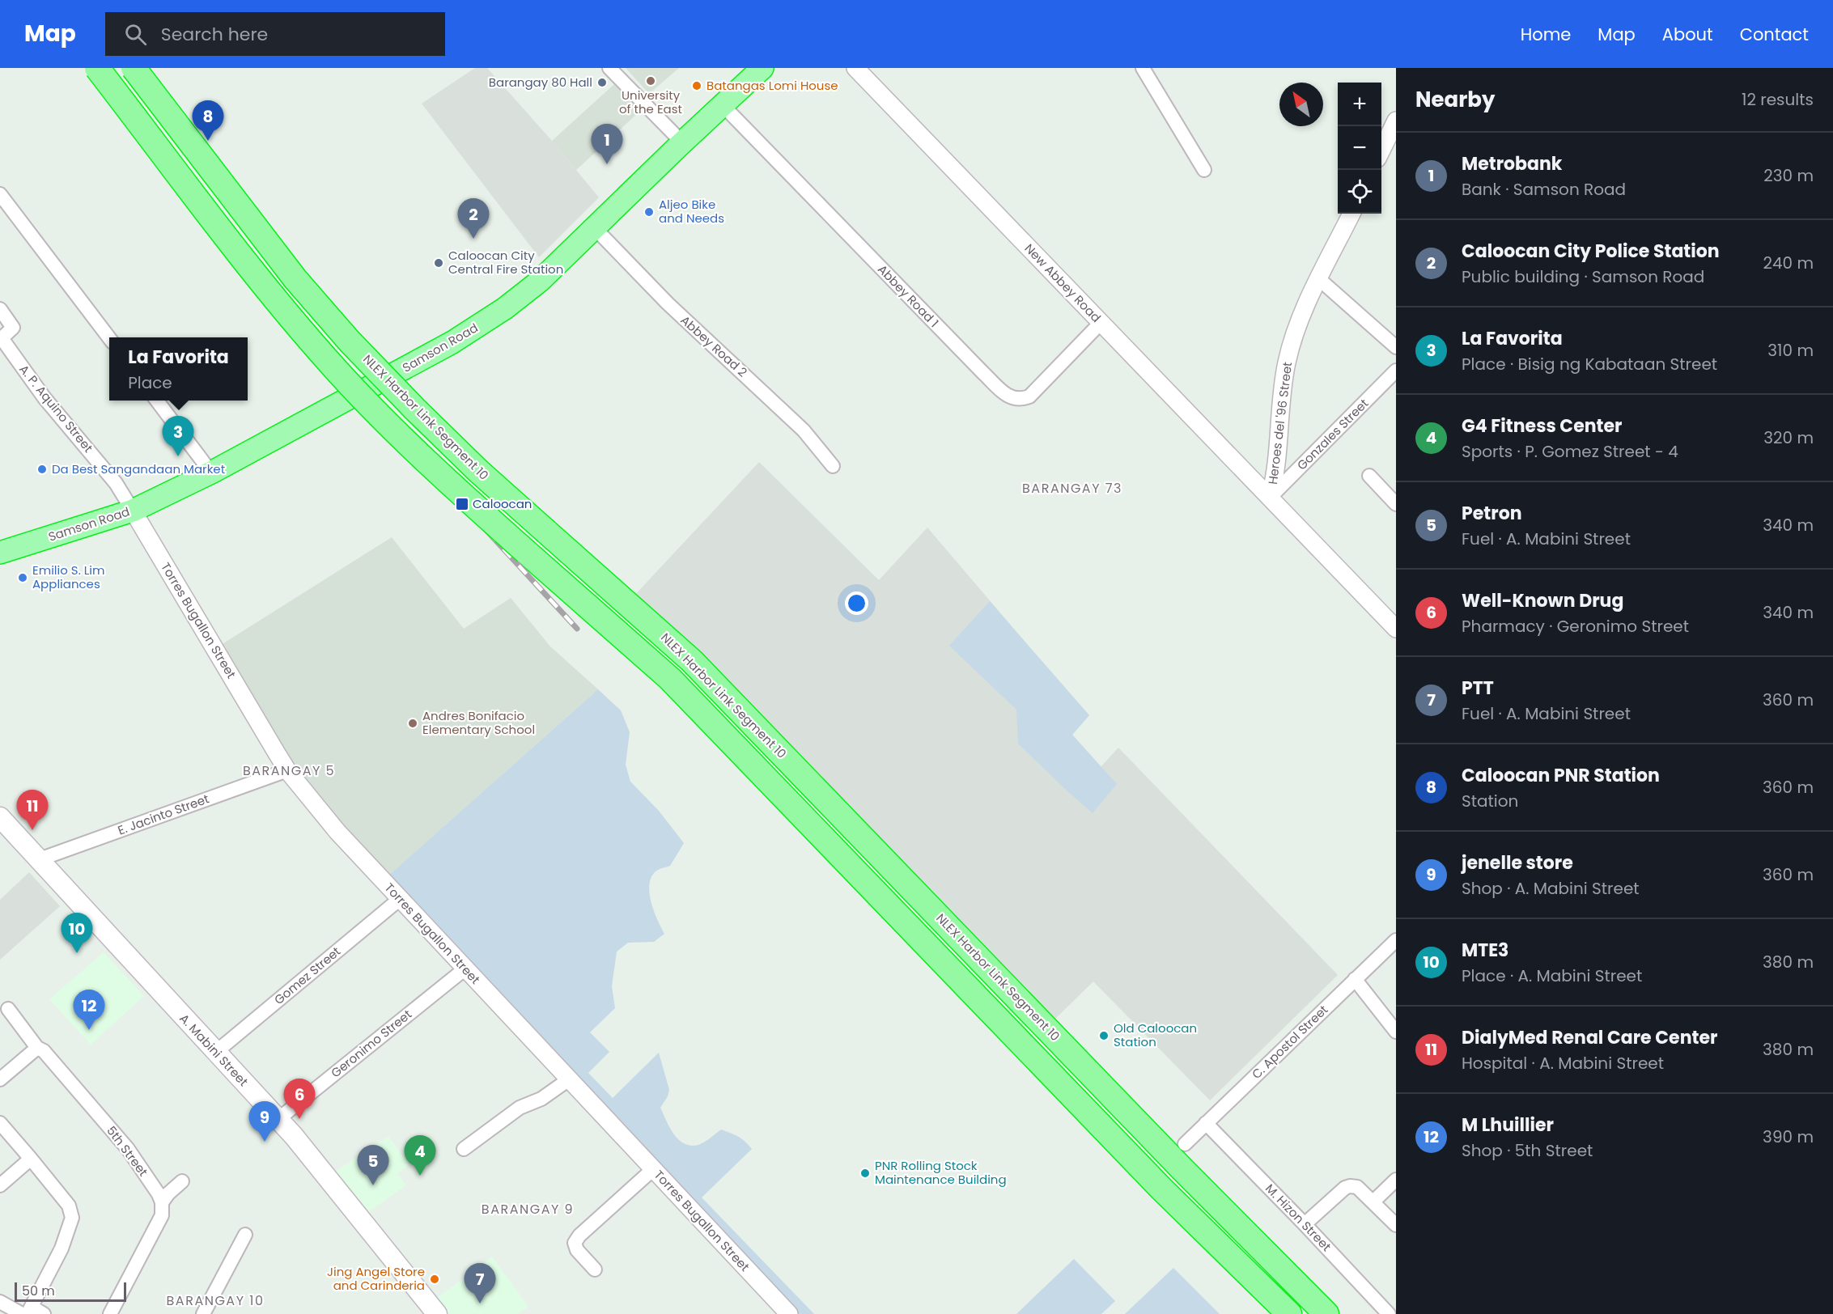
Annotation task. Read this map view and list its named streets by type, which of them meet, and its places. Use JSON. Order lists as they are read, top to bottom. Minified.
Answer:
{"streets":{"highway":["Samson Road","NLEX Harbor Link Segment 10"],"main road":["A. Mabini Street"],"street":["New Abbey Road","Abbey Road 1","Abbey Road 2","A. P. Aquino Street","Heroes del '96 Street","Gonzales Street","Torres Bugallon Street","E. Jacinto Street","Gomez Street","C. Apostol Street","Geronimo Street","5th Street","M. Hizon Street"]},"crossings":[["New Abbey Road","Abbey Road 1"],["New Abbey Road","Heroes del '96 Street"],["New Abbey Road","Gonzales Street"],["Abbey Road 1","Samson Road"],["Abbey Road 2","Samson Road"],["Samson Road","A. P. Aquino Street"],["Samson Road","Torres Bugallon Street"],["A. P. Aquino Street","Torres Bugallon Street"],["Heroes del '96 Street","Gonzales Street"],["Torres Bugallon Street","E. Jacinto Street"],["Torres Bugallon Street","Gomez Street"],["Torres Bugallon Street","Geronimo Street"],["E. Jacinto Street","A. Mabini Street"],["Gomez Street","A. Mabini Street"],["C. Apostol Street","M. Hizon Street"],["Geronimo Street","A. Mabini Street"]],"districts":["BARANGAY 73","BARANGAY 5","BARANGAY 9","BARANGAY 10"],"places":{"other":["University of the East","Barangay 80 Hall","Batangas Lomi House","Aljeo Bike and Needs","Caloocan City Central Fire Station","Da Best Sangandaan Market","Emilio S. Lim Appliances","Andres Bonifacio Elementary School","Old Caloocan Station","PNR Rolling Stock Maintenance Building","Jing Angel Store and Carinderia"],"transit":["Caloocan"]},"scale_bar":"50 m","north":"top left","page":{"header":"Map","search":"Search here","nav":["Home","Map","About","Contact"],"heading":["Nearby","12 results"],"map_buttons":["+","−"],"pins":["8","1","2","3","11","10","12","6","9","4","5","7"],"list":[{"mark":"1","name":"Metrobank","note":"Bank · Samson Road","value":"230 m"},{"mark":"2","name":"Caloocan City Police Station","note":"Public building · Samson Road","value":"240 m"},{"mark":"3","name":"La Favorita","note":"Place · Bisig ng Kabataan Street","value":"310 m"},{"mark":"4","name":"G4 Fitness Center","note":"Sports · P. Gomez Street - 4","value":"320 m"},{"mark":"5","name":"Petron","note":"Fuel · A. Mabini Street","value":"340 m"},{"mark":"6","name":"Well-Known Drug","note":"Pharmacy · Geronimo Street","value":"340 m"},{"mark":"7","name":"PTT","note":"Fuel · A. Mabini Street","value":"360 m"},{"mark":"8","name":"Caloocan PNR Station","note":"Station","value":"360 m"},{"mark":"9","name":"jenelle store","note":"Shop · A. Mabini Street","value":"360 m"},{"mark":"10","name":"MTE3","note":"Place · A. Mabini Street","value":"380 m"},{"mark":"11","name":"DialyMed Renal Care Center","note":"Hospital · A. Mabini Street","value":"380 m"},{"mark":"12","name":"M Lhuillier","note":"Shop · 5th Street","value":"390 m"}],"popup":["La Favorita","Place"],"scale":"50 m"}}
